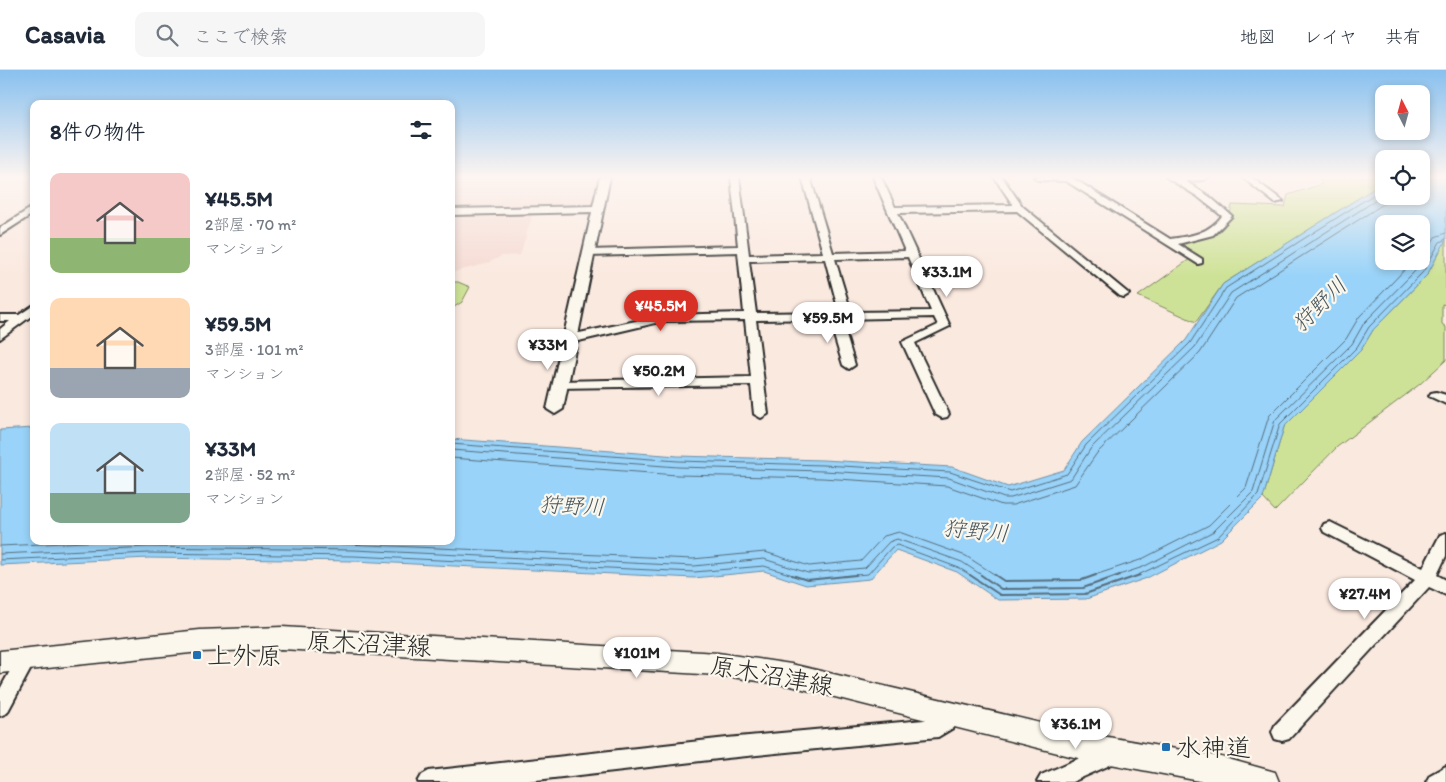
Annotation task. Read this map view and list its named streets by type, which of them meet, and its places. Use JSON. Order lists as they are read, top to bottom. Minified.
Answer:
{"streets":{"main road":["原木沼津線"]},"water":["狩野川"],"places":{"transit":["上外原","水神道"]},"north":"top","page":{"header":"Casavia","search":"ここで検索","nav":["地図","レイヤ","共有"],"heading":"8件の物件","list":[{"name":"¥45.5M","note":"2部屋 · 70 m² · マンション"},{"name":"¥59.5M","note":"3部屋 · 101 m² · マンション"},{"name":"¥33M","note":"2部屋 · 52 m² · マンション"}],"price":["¥33.1M","¥45.5M","¥59.5M","¥33M","¥50.2M","¥27.4M","¥101M","¥36.1M"]}}
